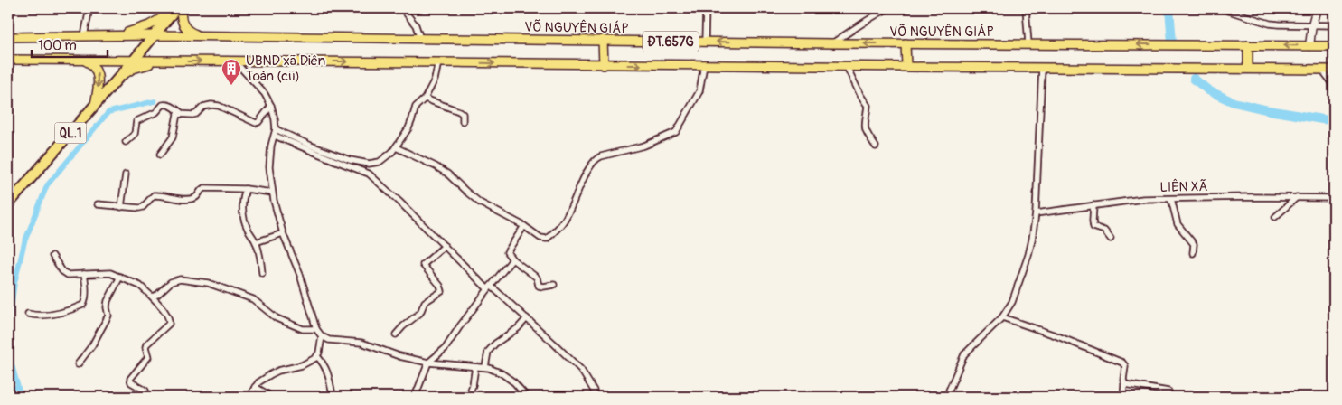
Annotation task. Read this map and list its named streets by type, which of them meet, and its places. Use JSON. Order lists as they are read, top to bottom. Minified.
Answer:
{"streets":{"highway":["QL.1"],"main road":["VÕ NGUYÊN GIÁP","ĐT.657G"],"street":["LIÊN XÃ"]},"crossings":[["VÕ NGUYÊN GIÁP","QL.1"],["ĐT.657G","QL.1"]],"places":{"building":["UBND xã Diên Toàn (cũ)"]},"scale_bar":"100 m"}
